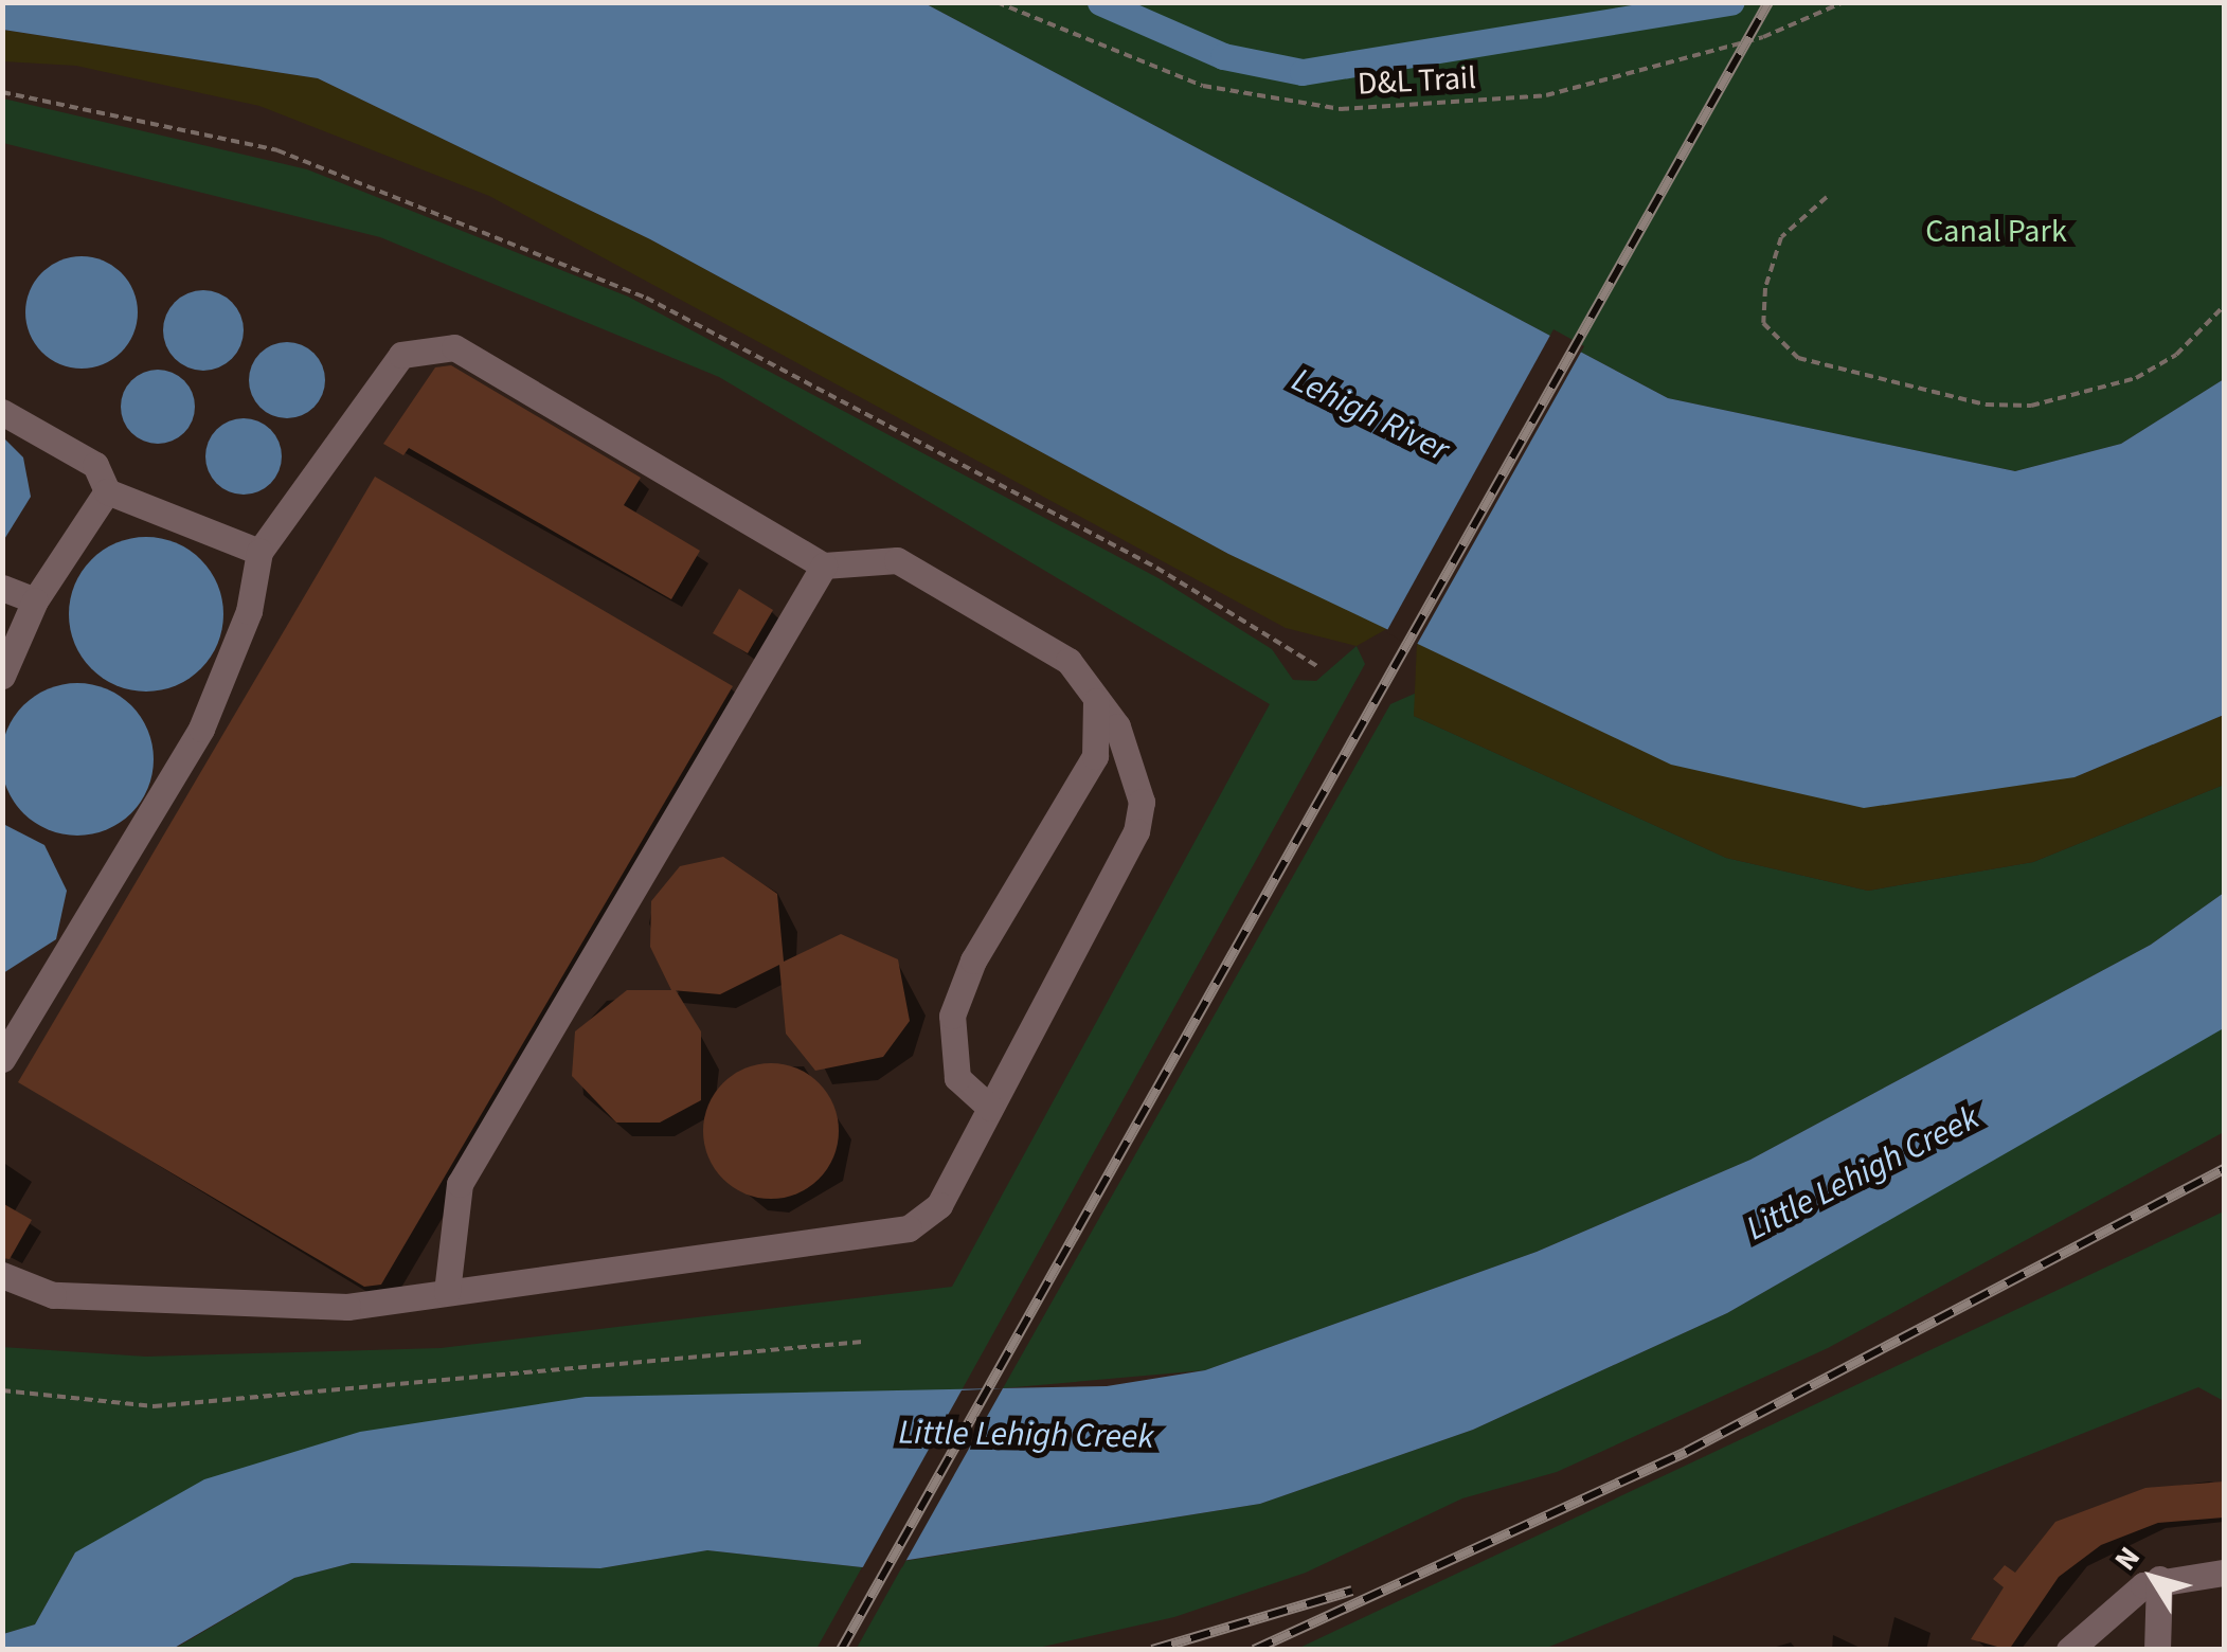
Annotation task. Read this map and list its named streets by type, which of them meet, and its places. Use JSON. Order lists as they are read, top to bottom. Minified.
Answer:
{"streets":{"path":["D&L Trail"]},"water":["Lehigh River","Little Lehigh Creek"],"parks":["Canal Park"],"north":"top left"}
